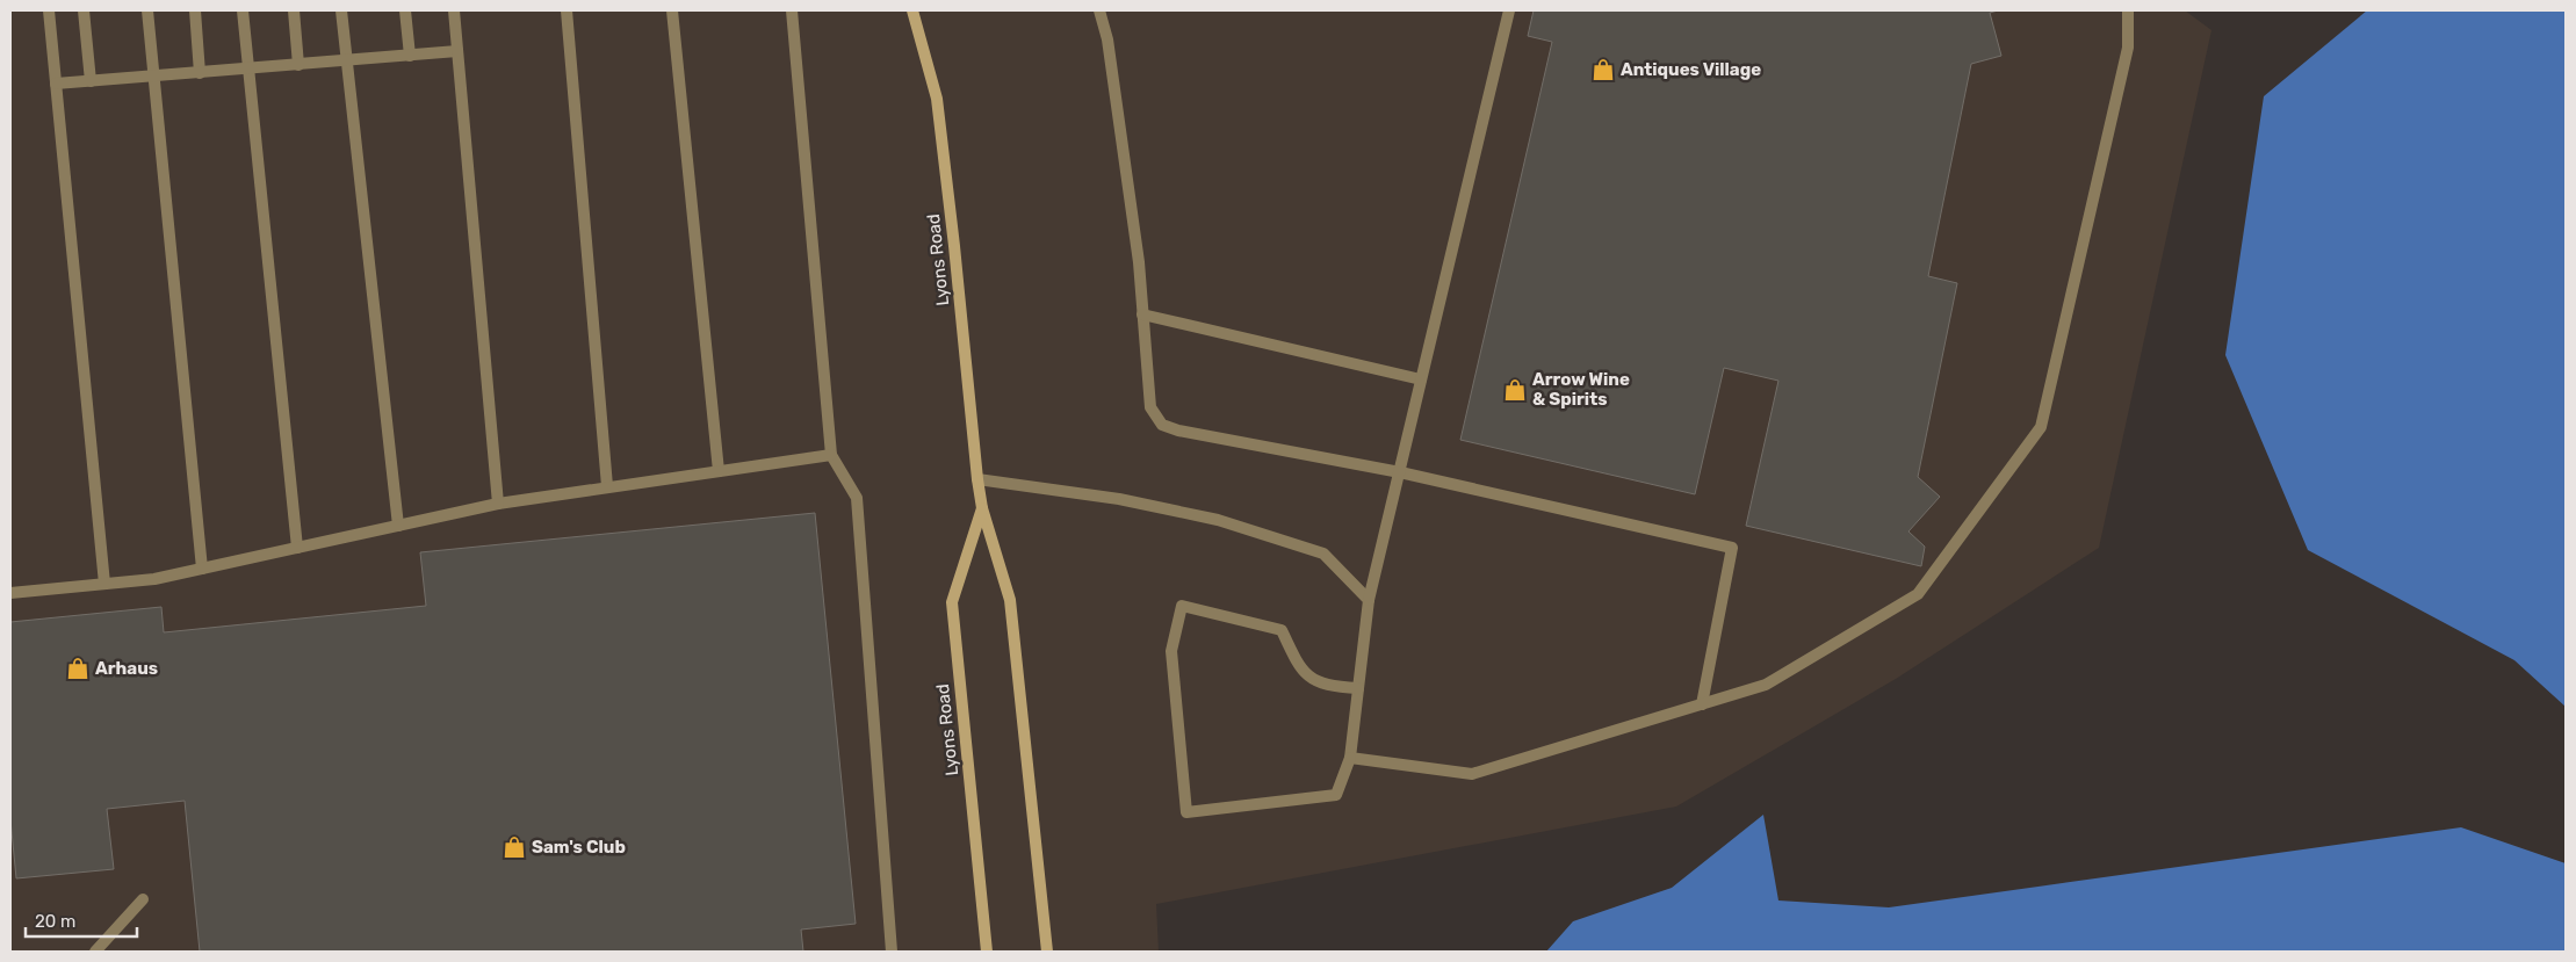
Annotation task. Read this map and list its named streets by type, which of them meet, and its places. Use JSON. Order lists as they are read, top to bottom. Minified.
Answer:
{"streets":{"street":["Lyons Road"]},"places":{"shop":["Antiques Village","Arrow Wine & Spirits","Arhaus","Sam's Club"]},"scale_bar":"20 m"}
